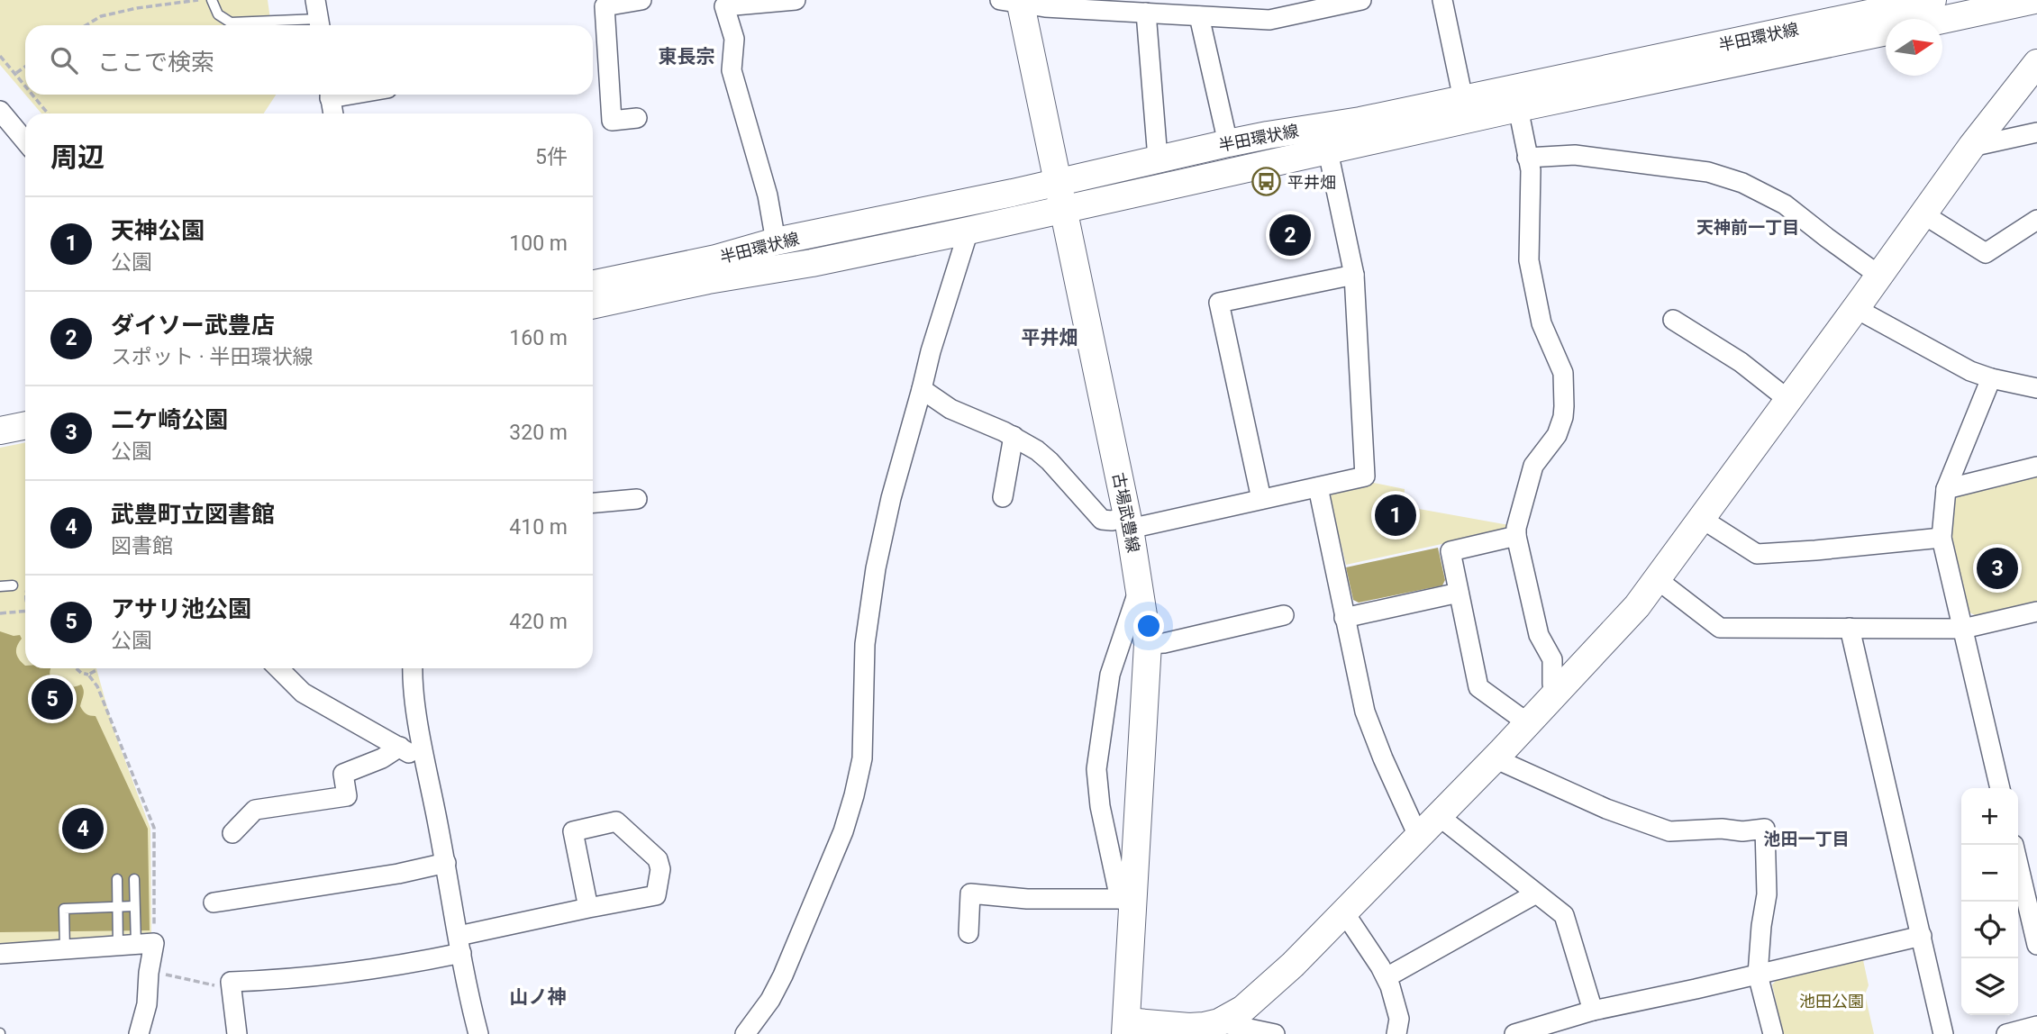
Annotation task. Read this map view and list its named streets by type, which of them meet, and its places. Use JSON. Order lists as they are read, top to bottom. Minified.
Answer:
{"streets":{"main road":["半田環状線","古場武豊線"]},"crossings":[["半田環状線","古場武豊線"]],"districts":["東長宗","天神前一丁目","平井畑","池田一丁目","山ノ神"],"parks":["池田公園"],"places":{"bus stop":["平井畑"]},"north":"right","page":{"search":"ここで検索","heading":["周辺","5件"],"list":[{"mark":"1","name":"天神公園","note":"公園","value":"100 m"},{"mark":"2","name":"ダイソー武豊店","note":"スポット · 半田環状線","value":"160 m"},{"mark":"3","name":"二ケ崎公園","note":"公園","value":"320 m"},{"mark":"4","name":"武豊町立図書館","note":"図書館","value":"410 m"},{"mark":"5","name":"アサリ池公園","note":"公園","value":"420 m"}],"pins":["2","1","3","5","4"],"map_buttons":["+","−"]}}
